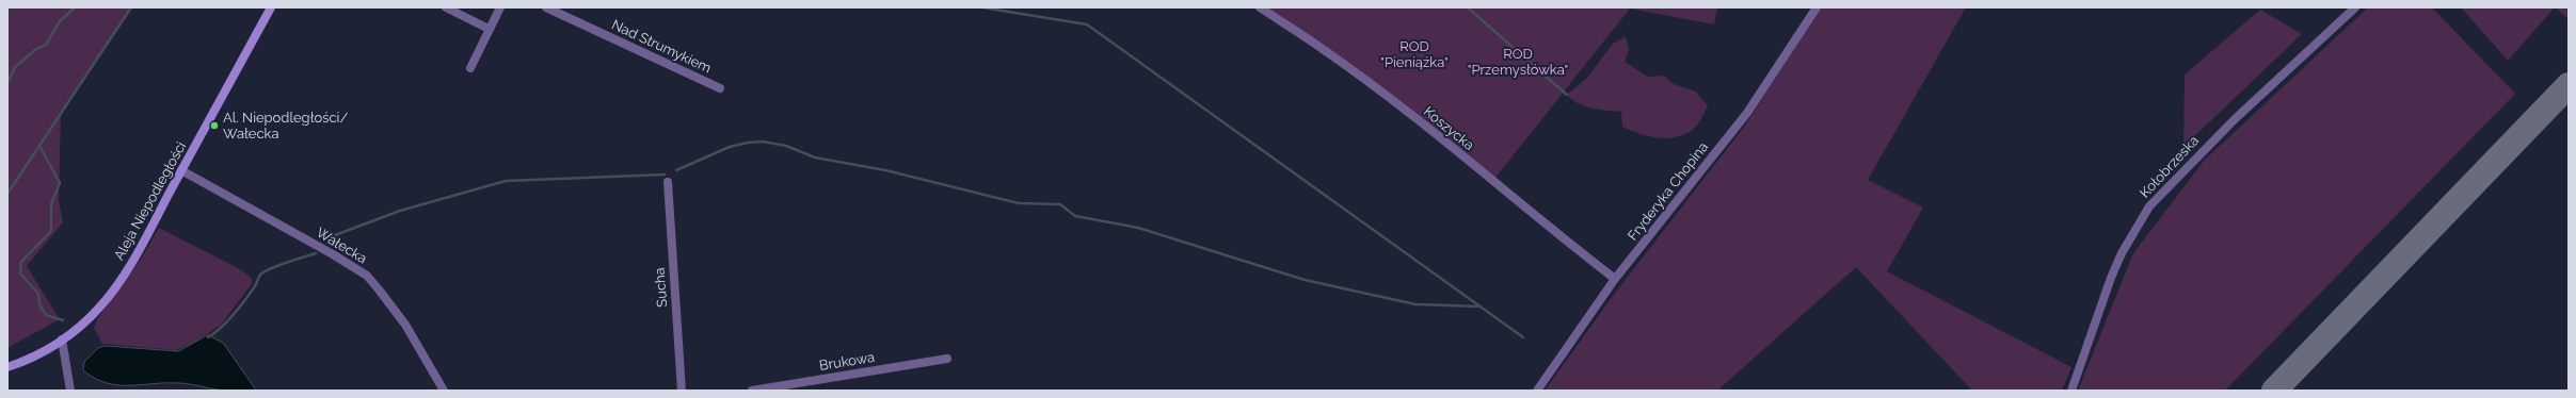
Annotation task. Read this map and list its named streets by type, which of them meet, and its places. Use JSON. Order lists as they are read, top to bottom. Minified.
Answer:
{"streets":{"street":["Nad Strumykiem","Koszycka","Kołobrzeska","Fryderyka Chopina","Aleja Niepodległości","Wałecka","Sucha","Brukowa"]},"crossings":[["Koszycka","Fryderyka Chopina"],["Aleja Niepodległości","Wałecka"]],"parks":["ROD \"Pieniążka\"","ROD \"Przemysłówka\""],"places":["Al. Niepodległości/ Wałecka"]}
